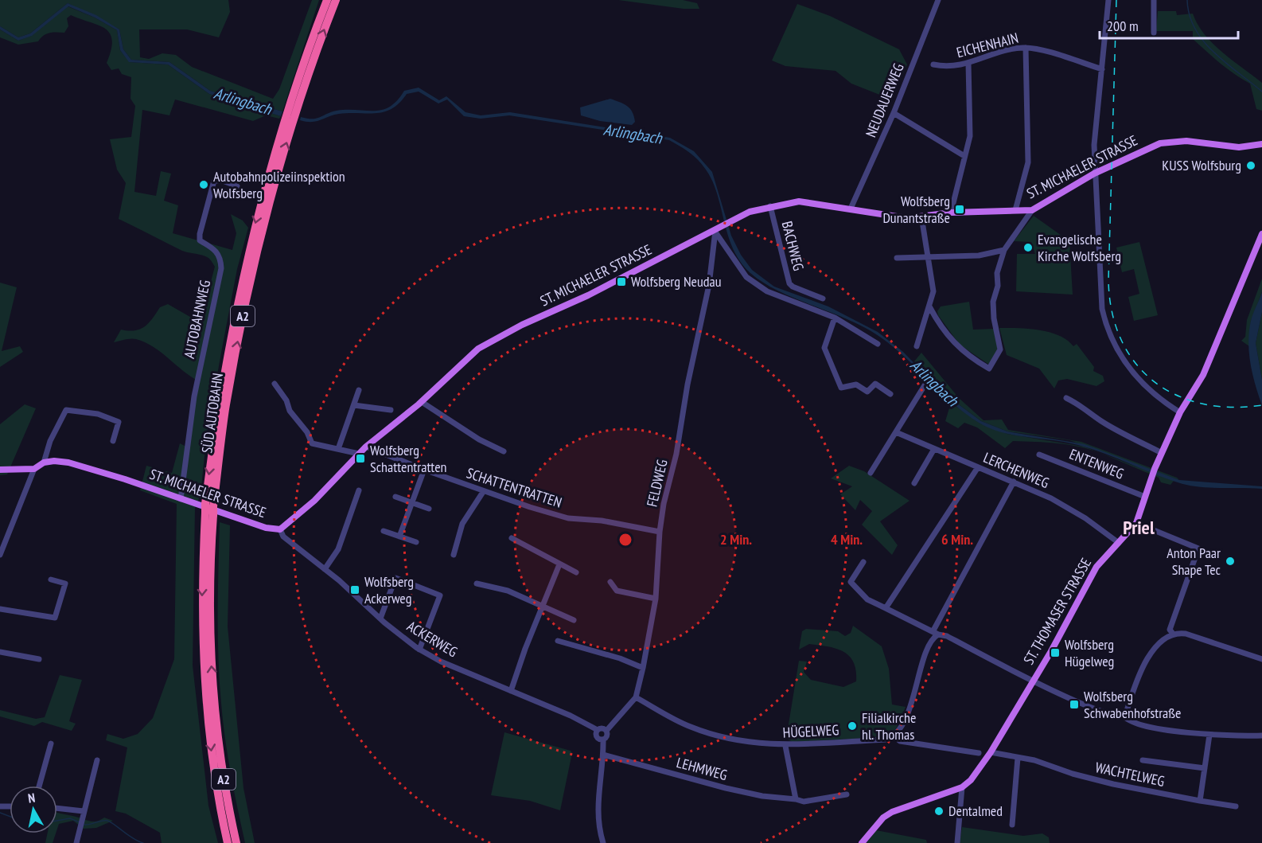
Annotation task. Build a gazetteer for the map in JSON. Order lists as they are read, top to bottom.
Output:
{
  "streets": {
    "highway": ["A2", "SÜD AUTOBAHN"],
    "main road": ["ST. MICHAELER STRASSE", "ST. THOMASER STRASSE"],
    "street": [
      "EICHENHAIN",
      "NEUDAUERWEG",
      "BACHWEG",
      "AUTOBAHNWEG",
      "ENTENWEG",
      "LERCHENWEG",
      "FELDWEG",
      "SCHATTENTRATTEN",
      "ACKERWEG",
      "HÜGELWEG",
      "LEHMWEG",
      "WACHTELWEG"
    ]
  },
  "crossings": [
    ["NEUDAUERWEG", "ST. MICHAELER STRASSE"],
    ["ST. MICHAELER STRASSE", "BACHWEG"],
    ["ST. MICHAELER STRASSE", "AUTOBAHNWEG"],
    ["ST. MICHAELER STRASSE", "FELDWEG"],
    ["ST. MICHAELER STRASSE", "SCHATTENTRATTEN"],
    ["ST. MICHAELER STRASSE", "ACKERWEG"],
    ["ENTENWEG", "ST. THOMASER STRASSE"],
    ["LERCHENWEG", "ST. THOMASER STRASSE"],
    ["FELDWEG", "SCHATTENTRATTEN"],
    ["FELDWEG", "ACKERWEG"],
    ["FELDWEG", "HÜGELWEG"],
    ["ST. THOMASER STRASSE", "WACHTELWEG"]
  ],
  "districts": ["Priel"],
  "water": ["Arlingbach"],
  "places": {
    "other": [
      "KUSS Wolfsburg",
      "Autobahnpolizeiinspektion Wolfsberg",
      "Evangelische Kirche Wolfsberg",
      "Anton Paar Shape Tec",
      "Filialkirche hl. Thomas",
      "Dentalmed"
    ],
    "transit": [
      "Wolfsberg Dunantstraße",
      "Wolfsberg Neudau",
      "Wolfsberg Schattentratten",
      "Wolfsberg Ackerweg",
      "Wolfsberg Hügelweg",
      "Wolfsberg Schwabenhofstraße"
    ]
  },
  "scale_bar": "200 m",
  "north": "top",
  "rings": ["2 Min.", "4 Min.", "6 Min."]
}
